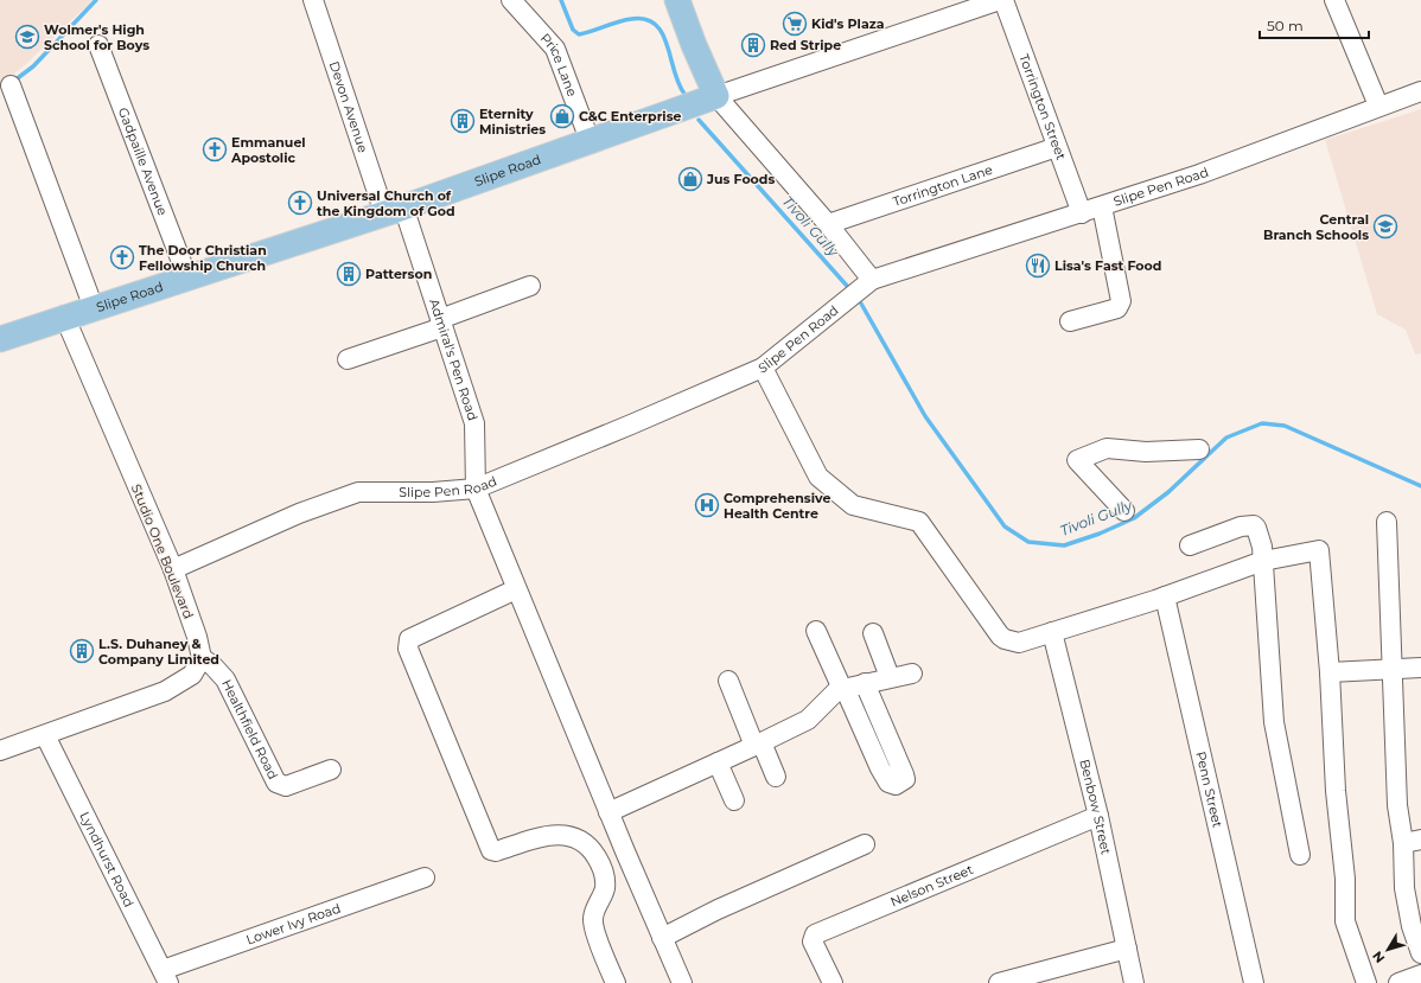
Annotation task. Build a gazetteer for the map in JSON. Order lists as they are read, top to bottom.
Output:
{
  "streets": {
    "main road": ["Slipe Road"],
    "street": [
      "Price Lane",
      "Devon Avenue",
      "Torrington Street",
      "Gadpaille Avenue",
      "Torrington Lane",
      "Slipe Pen Road",
      "Admiral's Pen Road",
      "Studio One Boulevard",
      "Healthfield Road",
      "Penn Street",
      "Benbow Street",
      "Lyndhurst Road",
      "Nelson Street",
      "Lower Ivy Road"
    ]
  },
  "crossings": [
    ["Price Lane", "Slipe Road"],
    ["Devon Avenue", "Slipe Road"],
    ["Devon Avenue", "Admiral's Pen Road"],
    ["Torrington Street", "Torrington Lane"],
    ["Torrington Street", "Slipe Pen Road"],
    ["Gadpaille Avenue", "Slipe Road"],
    ["Slipe Road", "Admiral's Pen Road"],
    ["Slipe Road", "Studio One Boulevard"],
    ["Slipe Pen Road", "Admiral's Pen Road"],
    ["Slipe Pen Road", "Studio One Boulevard"],
    ["Studio One Boulevard", "Healthfield Road"],
    ["Benbow Street", "Nelson Street"],
    ["Lyndhurst Road", "Lower Ivy Road"]
  ],
  "water": ["Tivoli Gully"],
  "places": {
    "supermarket": ["Kid's Plaza"],
    "school or university": ["Wolmer's High School for Boys", "Central Branch Schools"],
    "building": [
      "Red Stripe",
      "Eternity Ministries",
      "Patterson",
      "L.S. Duhaney & Company Limited"
    ],
    "shop": ["C&C Enterprise", "Jus Foods"],
    "church": ["Emmanuel Apostolic", "Universal Church of the Kingdom of God", "The Door Christian Fellowship Church"],
    "restaurant": ["Lisa's Fast Food"],
    "hospital": ["Comprehensive Health Centre"]
  },
  "scale_bar": "50 m",
  "north": "bottom left"
}
